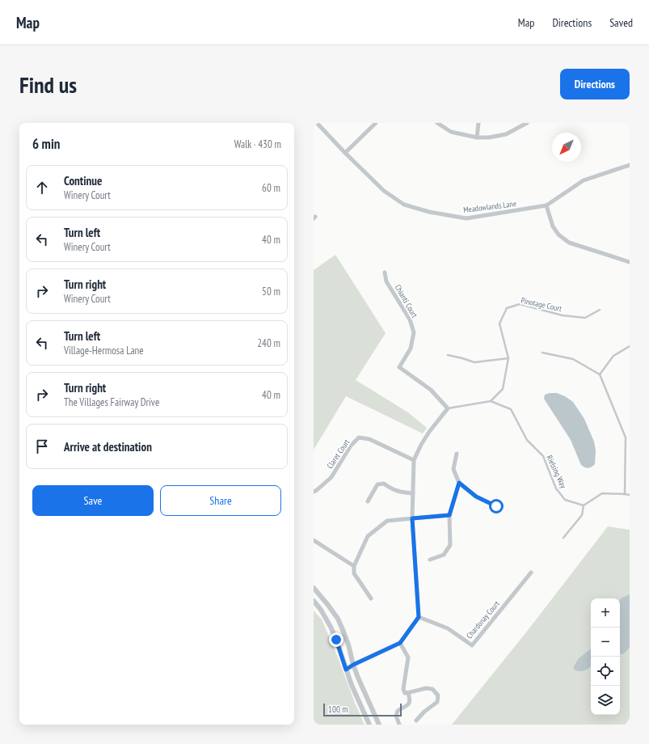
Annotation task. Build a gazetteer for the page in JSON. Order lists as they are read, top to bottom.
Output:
{
  "streets": {
    "street": [
      "Meadowlands Lane",
      "Chianti Court",
      "Claret Court",
      "Chardonay Court"
    ],
    "lane": ["Pinotage Court", "Rielsing Way"]
  },
  "crossings": [
    ["Pinotage Court", "Rielsing Way"]
  ],
  "scale_bar": "100 m",
  "north": "bottom left",
  "page": {
    "header": "Map",
    "nav": ["Map", "Directions", "Saved"],
    "buttons": [
      "Directions",
      ["Save", "Share"]
    ],
    "title": "Find us",
    "heading": ["6 min", "Walk · 430 m"],
    "list": [
      ["Continue", "Winery Court", "60 m"],
      ["Turn left", "Winery Court", "40 m"],
      ["Turn right", "Winery Court", "50 m"],
      ["Turn left", "Village-Hermosa Lane", "240 m"],
      ["Turn right", "The Villages Fairway Drive", "40 m"],
      "Arrive at destination"
    ],
    "map_buttons": ["+", "−"],
    "scale": "100 m"
  }
}
